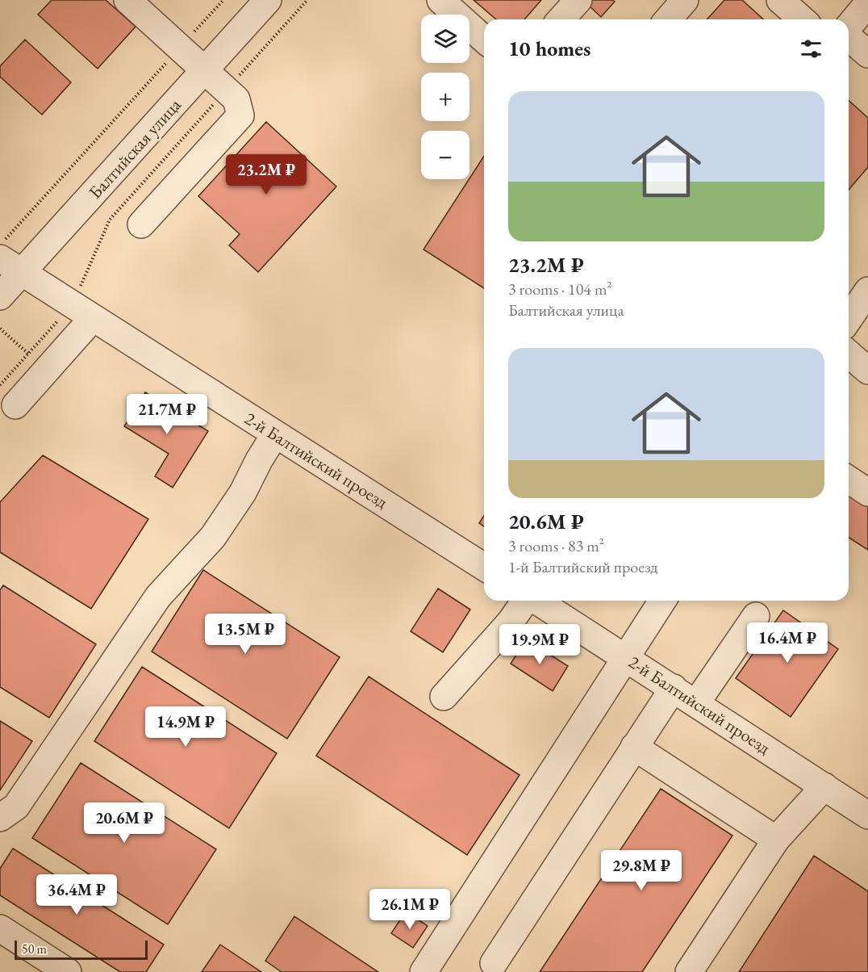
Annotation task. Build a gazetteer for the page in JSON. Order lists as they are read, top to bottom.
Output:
{
  "streets": {
    "street": ["Балтийская улица", "2-й Балтийский проезд"]
  },
  "crossings": [
    ["Балтийская улица", "2-й Балтийский проезд"]
  ],
  "scale_bar": "50 m",
  "page": {
    "map_buttons": ["+", "−"],
    "heading": "10 homes",
    "list": [
      {
        "name": "23.2M ₽",
        "note": "3 rooms · 104 m² · Балтийская улица"
      },
      {
        "name": "20.6M ₽",
        "note": "3 rooms · 83 m² · 1-й Балтийский проезд"
      }
    ],
    "price": [
      "23.2M ₽",
      "21.7M ₽",
      "13.5M ₽",
      "16.4M ₽",
      "19.9M ₽",
      "14.9M ₽",
      "20.6M ₽",
      "29.8M ₽",
      "36.4M ₽",
      "26.1M ₽"
    ],
    "scale": "50 m"
  }
}
